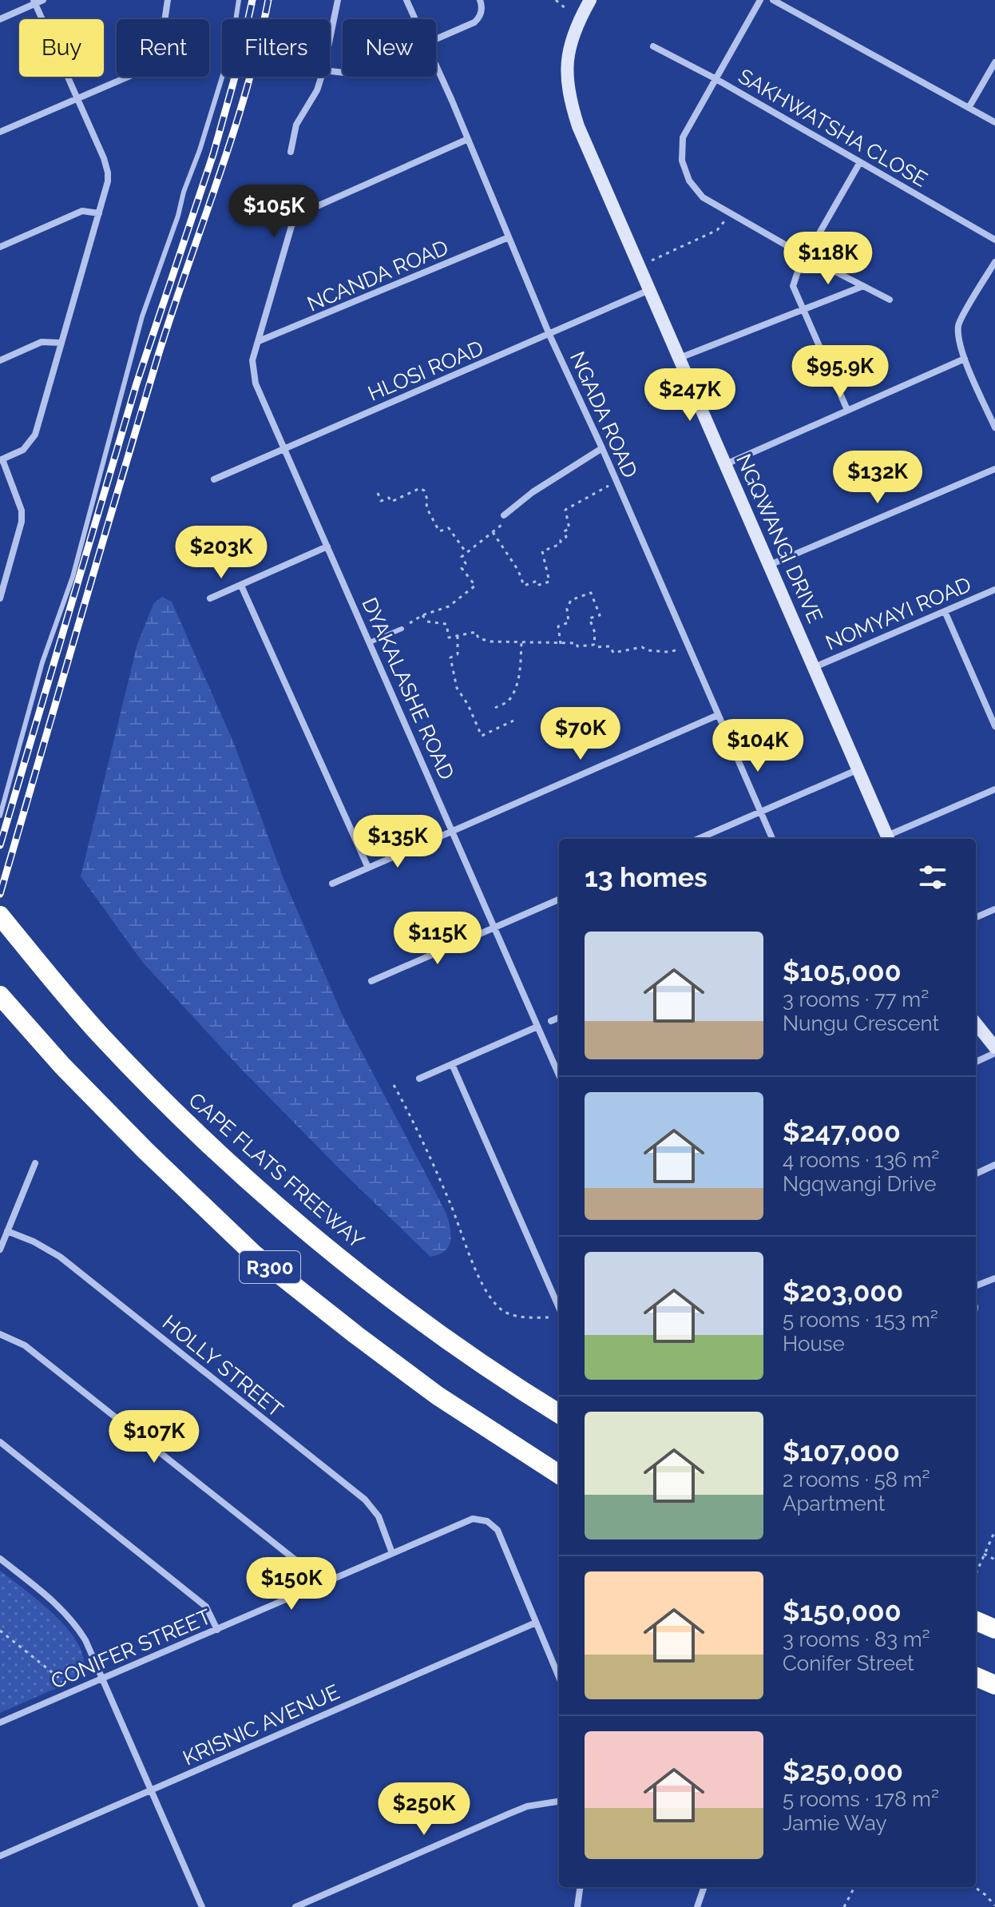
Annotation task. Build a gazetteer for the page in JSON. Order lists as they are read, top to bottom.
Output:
{
  "streets": {
    "highway": ["CAPE FLATS FREEWAY", "R300"],
    "street": [
      "SAKHWATSHA CLOSE",
      "NCANDA ROAD",
      "HLOSI ROAD",
      "NGADA ROAD",
      "NGQWANGI DRIVE",
      "NOMYAYI ROAD",
      "DYAKALASHE ROAD",
      "HOLLY STREET",
      "CONIFER STREET",
      "KRISNIC AVENUE"
    ]
  },
  "crossings": [
    ["NCANDA ROAD", "NGADA ROAD"],
    ["NCANDA ROAD", "DYAKALASHE ROAD"],
    ["HLOSI ROAD", "NGADA ROAD"],
    ["HLOSI ROAD", "NGQWANGI DRIVE"],
    ["HLOSI ROAD", "DYAKALASHE ROAD"],
    ["NGADA ROAD", "DYAKALASHE ROAD"],
    ["NGQWANGI DRIVE", "NOMYAYI ROAD"],
    ["HOLLY STREET", "CONIFER STREET"],
    ["CONIFER STREET", "KRISNIC AVENUE"]
  ],
  "page": {
    "chip": [
      "Buy",
      "Rent",
      "Filters",
      "New"
    ],
    "price": [
      "$105K",
      "$118K",
      "$95.9K",
      "$247K",
      "$132K",
      "$203K",
      "$70K",
      "$104K",
      "$135K",
      "$115K",
      "$107K",
      "$150K",
      "$250K"
    ],
    "heading": "13 homes",
    "list": [
      {
        "name": "$105,000",
        "note": "3 rooms · 77 m² · Nungu Crescent"
      },
      {
        "name": "$247,000",
        "note": "4 rooms · 136 m² · Ngqwangi Drive"
      },
      {
        "name": "$203,000",
        "note": "5 rooms · 153 m² · House"
      },
      {
        "name": "$107,000",
        "note": "2 rooms · 58 m² · Apartment"
      },
      {
        "name": "$150,000",
        "note": "3 rooms · 83 m² · Conifer Street"
      },
      {
        "name": "$250,000",
        "note": "5 rooms · 178 m² · Jamie Way"
      }
    ]
  }
}
